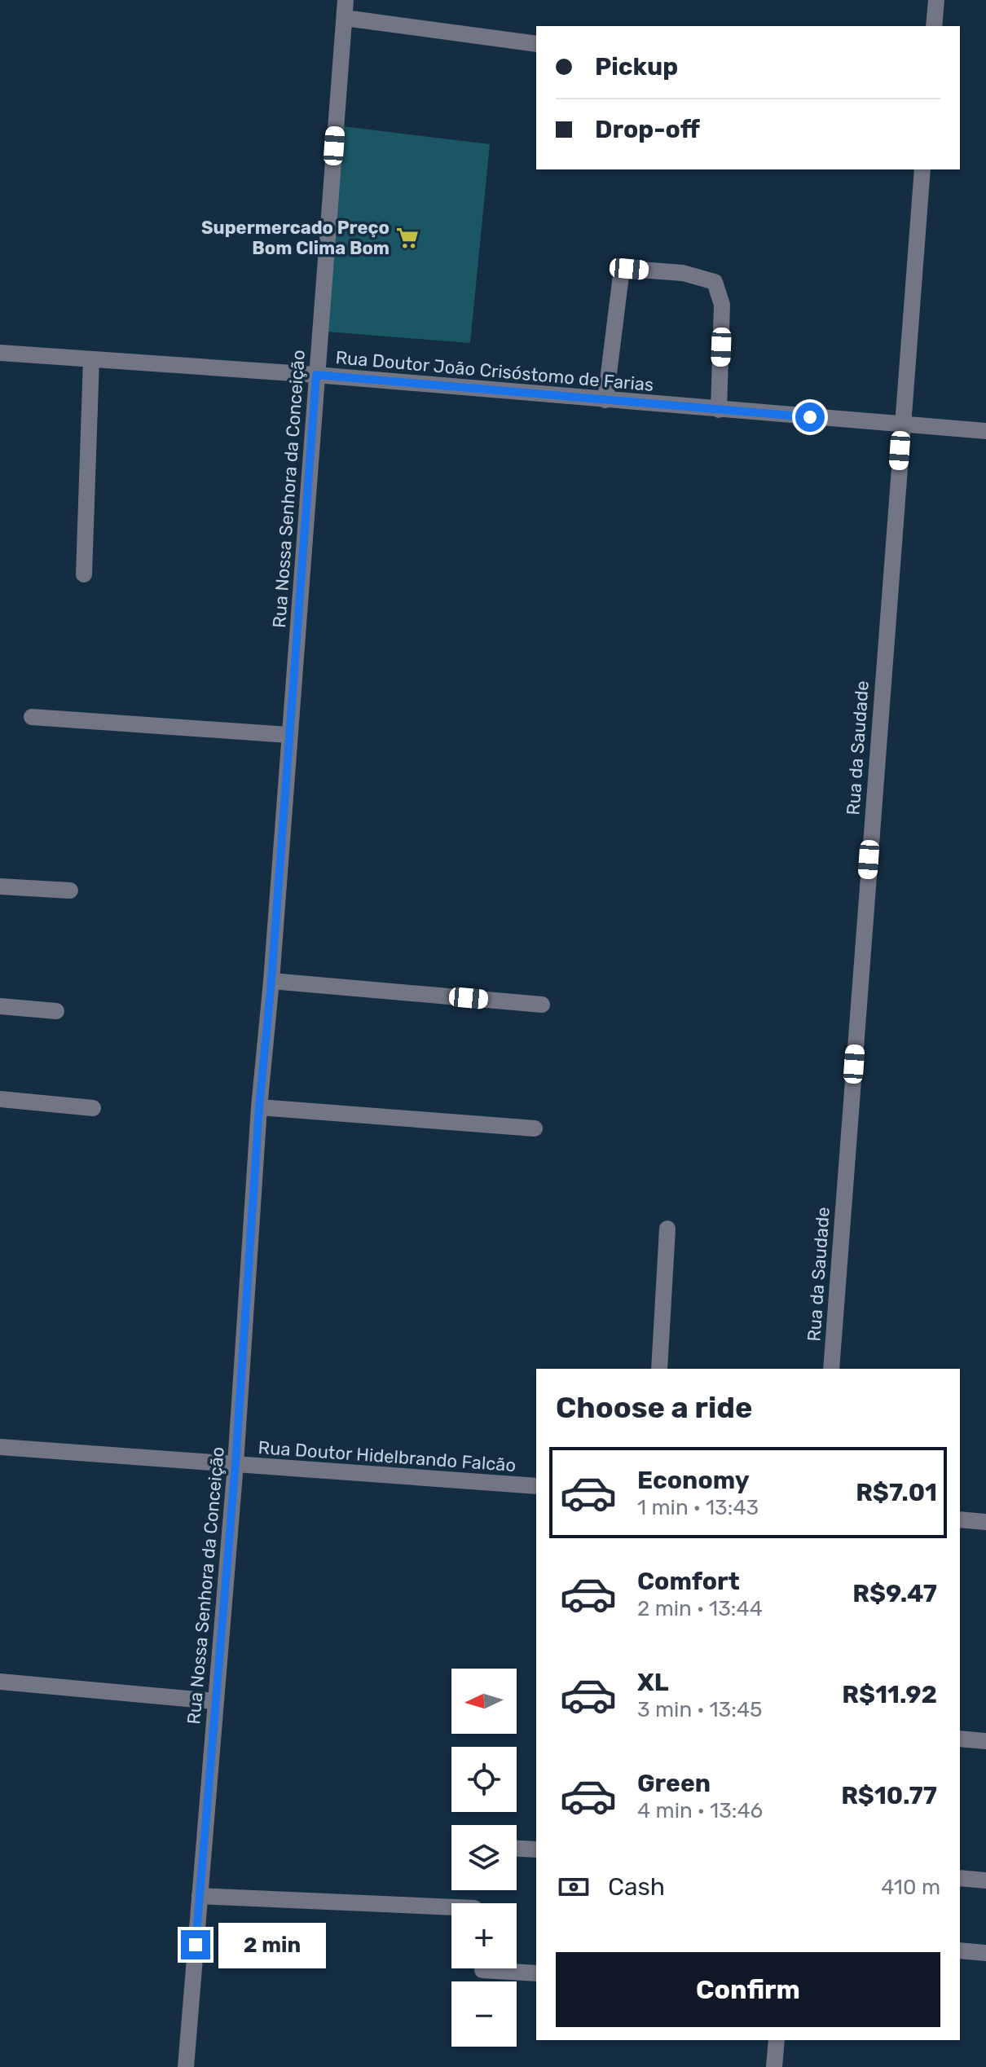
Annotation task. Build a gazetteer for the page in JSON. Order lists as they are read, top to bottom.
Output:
{
  "streets": {
    "street": [
      "Rua Doutor João Crisóstomo de Farias",
      "Rua Nossa Senhora da Conceição",
      "Rua da Saudade",
      "Rua Doutor Hidelbrando Falcão"
    ]
  },
  "crossings": [
    ["Rua Doutor João Crisóstomo de Farias", "Rua Nossa Senhora da Conceição"],
    ["Rua Doutor João Crisóstomo de Farias", "Rua da Saudade"],
    ["Rua Nossa Senhora da Conceição", "Rua Doutor Hidelbrando Falcão"]
  ],
  "places": {
    "supermarket": ["Supermercado Preço Bom Clima Bom"]
  },
  "north": "left",
  "page": {
    "banner": ["Pickup", "Drop-off"],
    "heading": "Choose a ride",
    "list": [
      {
        "name": "Economy",
        "note": "1 min · 13:43",
        "value": "R$7.01"
      },
      {
        "name": "Comfort",
        "note": "2 min · 13:44",
        "value": "R$9.47"
      },
      {
        "name": "XL",
        "note": "3 min · 13:45",
        "value": "R$11.92"
      },
      {
        "name": "Green",
        "note": "4 min · 13:46",
        "value": "R$10.77"
      }
    ],
    "map_buttons": ["+", "−"],
    "pay": ["Cash", "410 m"],
    "bubble": "2 min",
    "buttons": "Confirm"
  }
}
